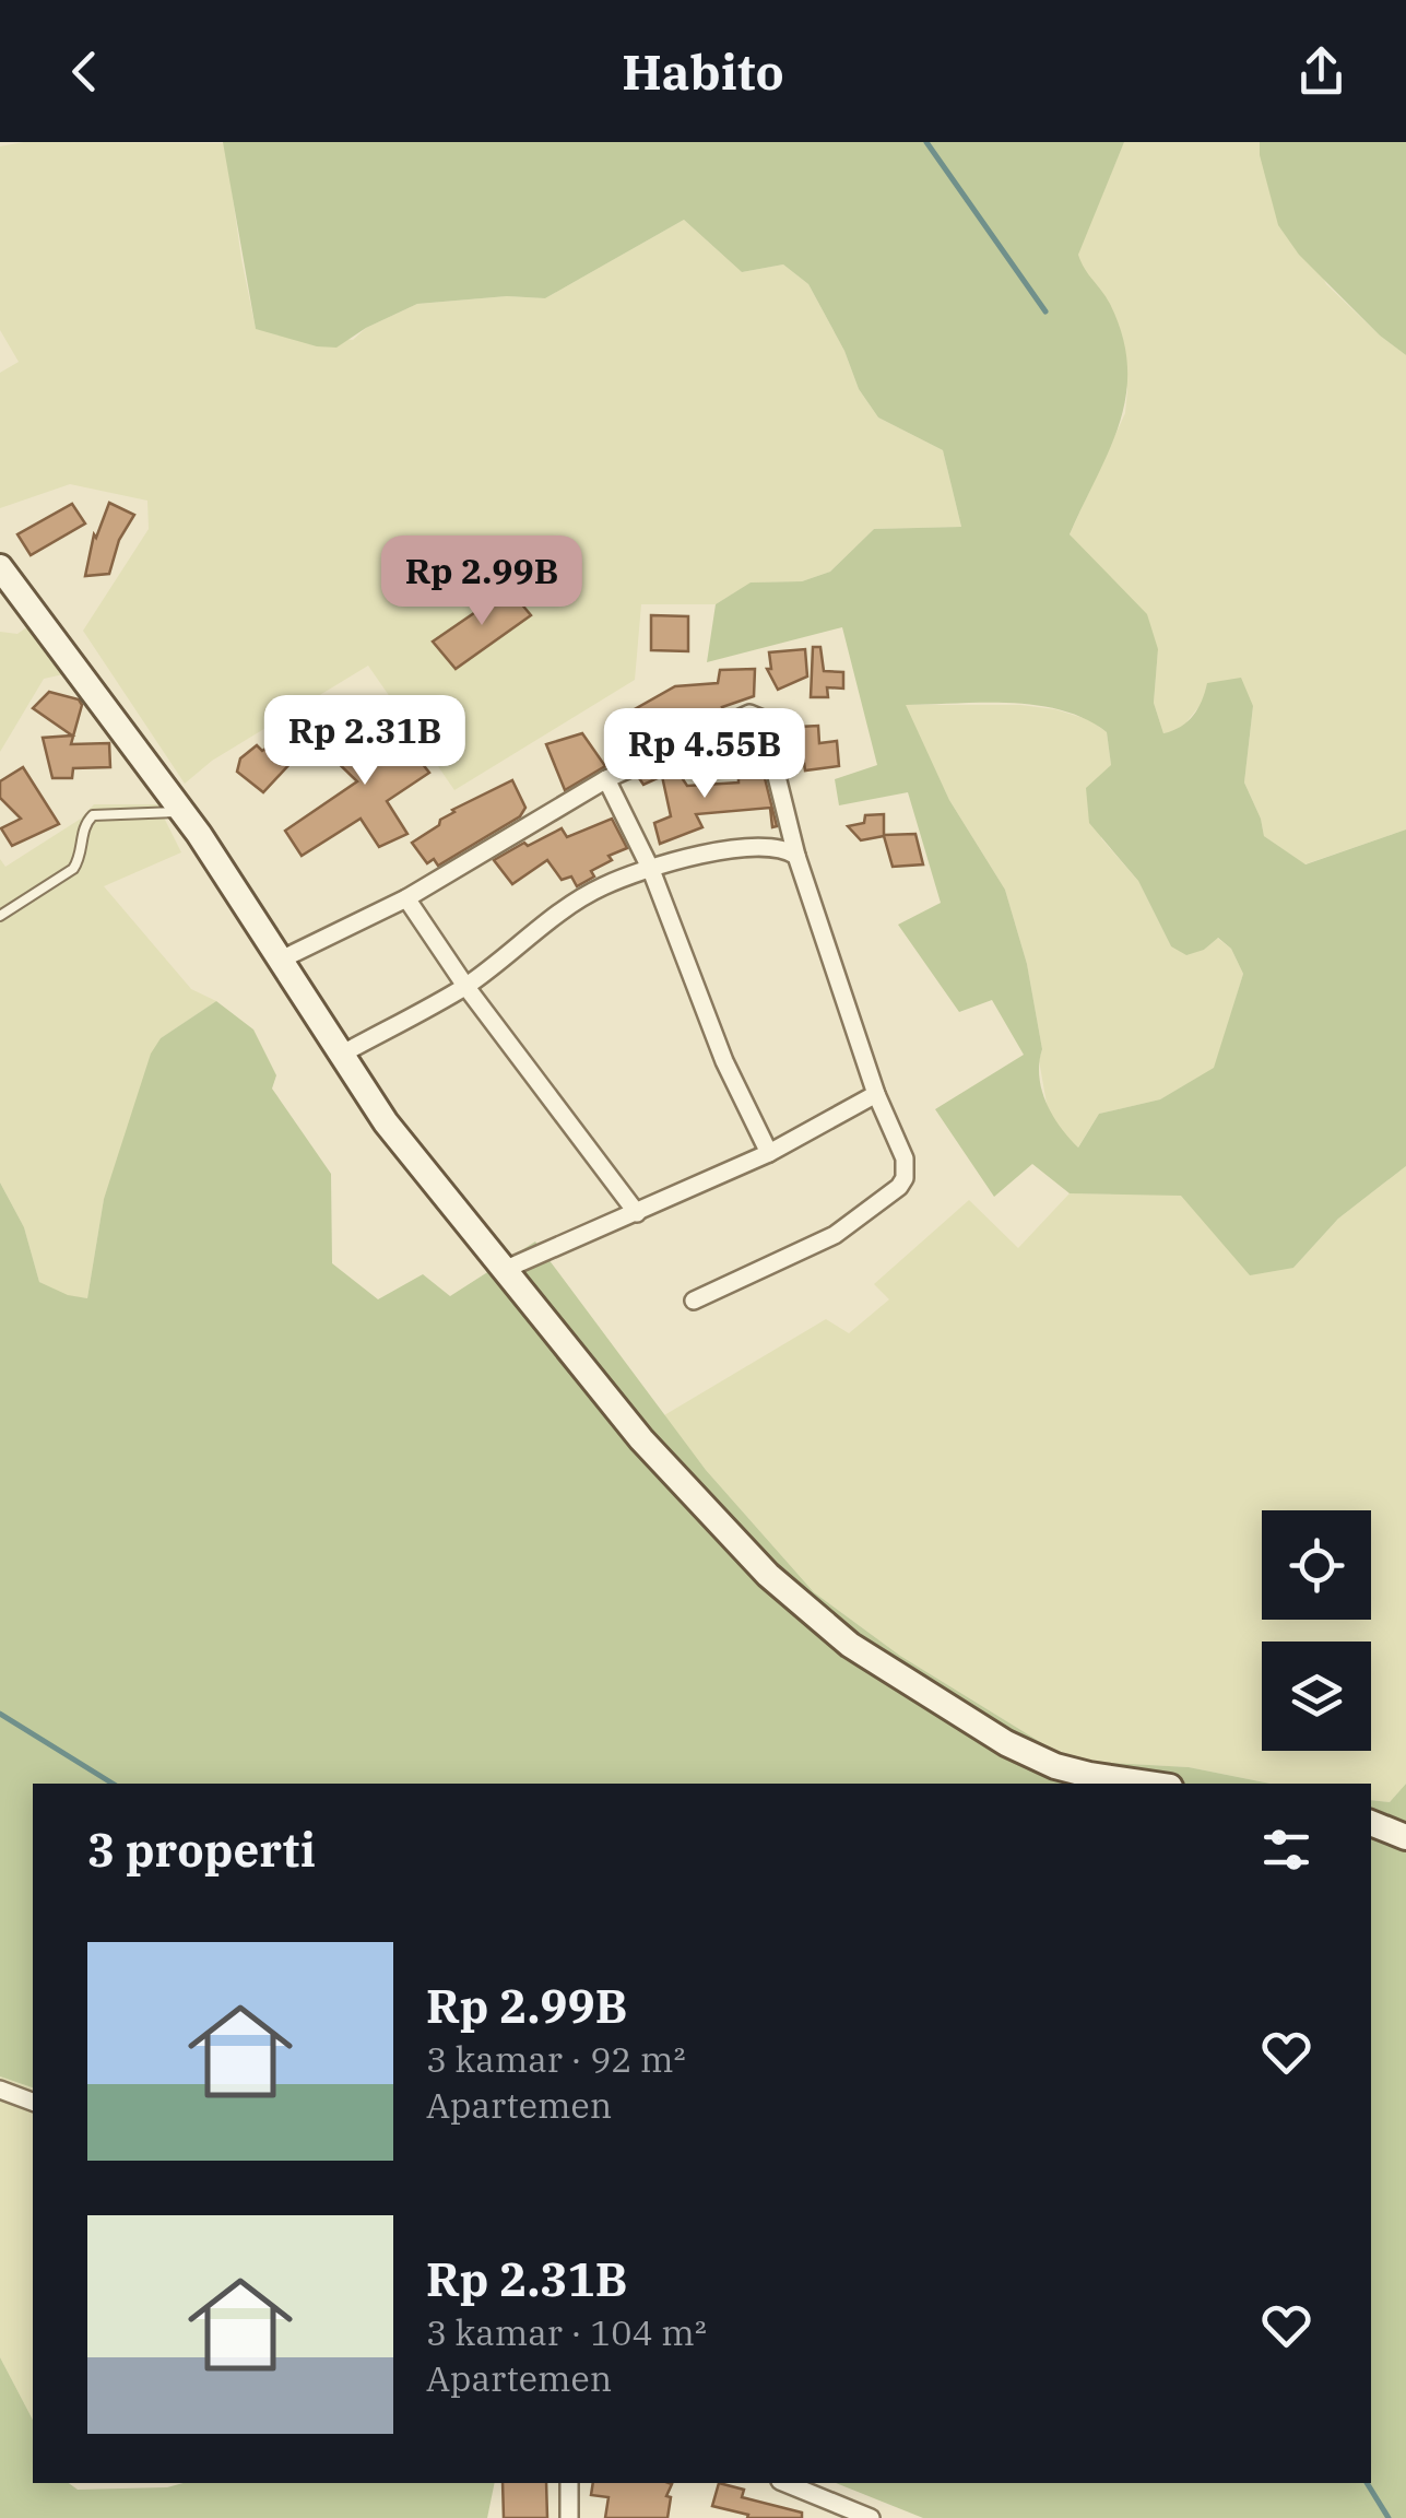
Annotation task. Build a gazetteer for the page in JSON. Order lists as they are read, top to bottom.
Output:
{
  "page": {
    "header": "Habito",
    "price": ["Rp 2.99B", "Rp 2.31B", "Rp 4.55B"],
    "heading": "3 properti",
    "list": [
      {
        "name": "Rp 2.99B",
        "note": "3 kamar · 92 m² · Apartemen"
      },
      {
        "name": "Rp 2.31B",
        "note": "3 kamar · 104 m² · Apartemen"
      }
    ]
  }
}
